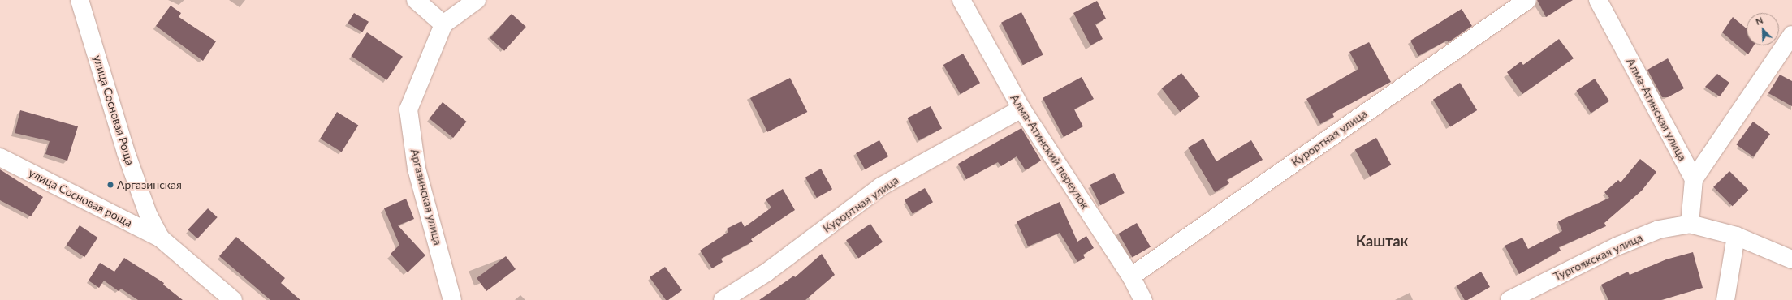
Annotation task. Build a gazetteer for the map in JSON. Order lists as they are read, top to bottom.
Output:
{
  "streets": {
    "street": [
      "Алма-Атинская улица",
      "улица Сосновая Роща",
      "Курортная улица",
      "Алма-Атинский переулок",
      "Аргазинская улица",
      "улица Сосновая роща",
      "Тургоякская улица"
    ]
  },
  "crossings": [
    ["улица Сосновая Роща", "улица Сосновая роща"],
    ["Курортная улица", "Алма-Атинский переулок"]
  ],
  "districts": ["Каштак"],
  "places": ["Аргазинская"],
  "north": "top left"
}
